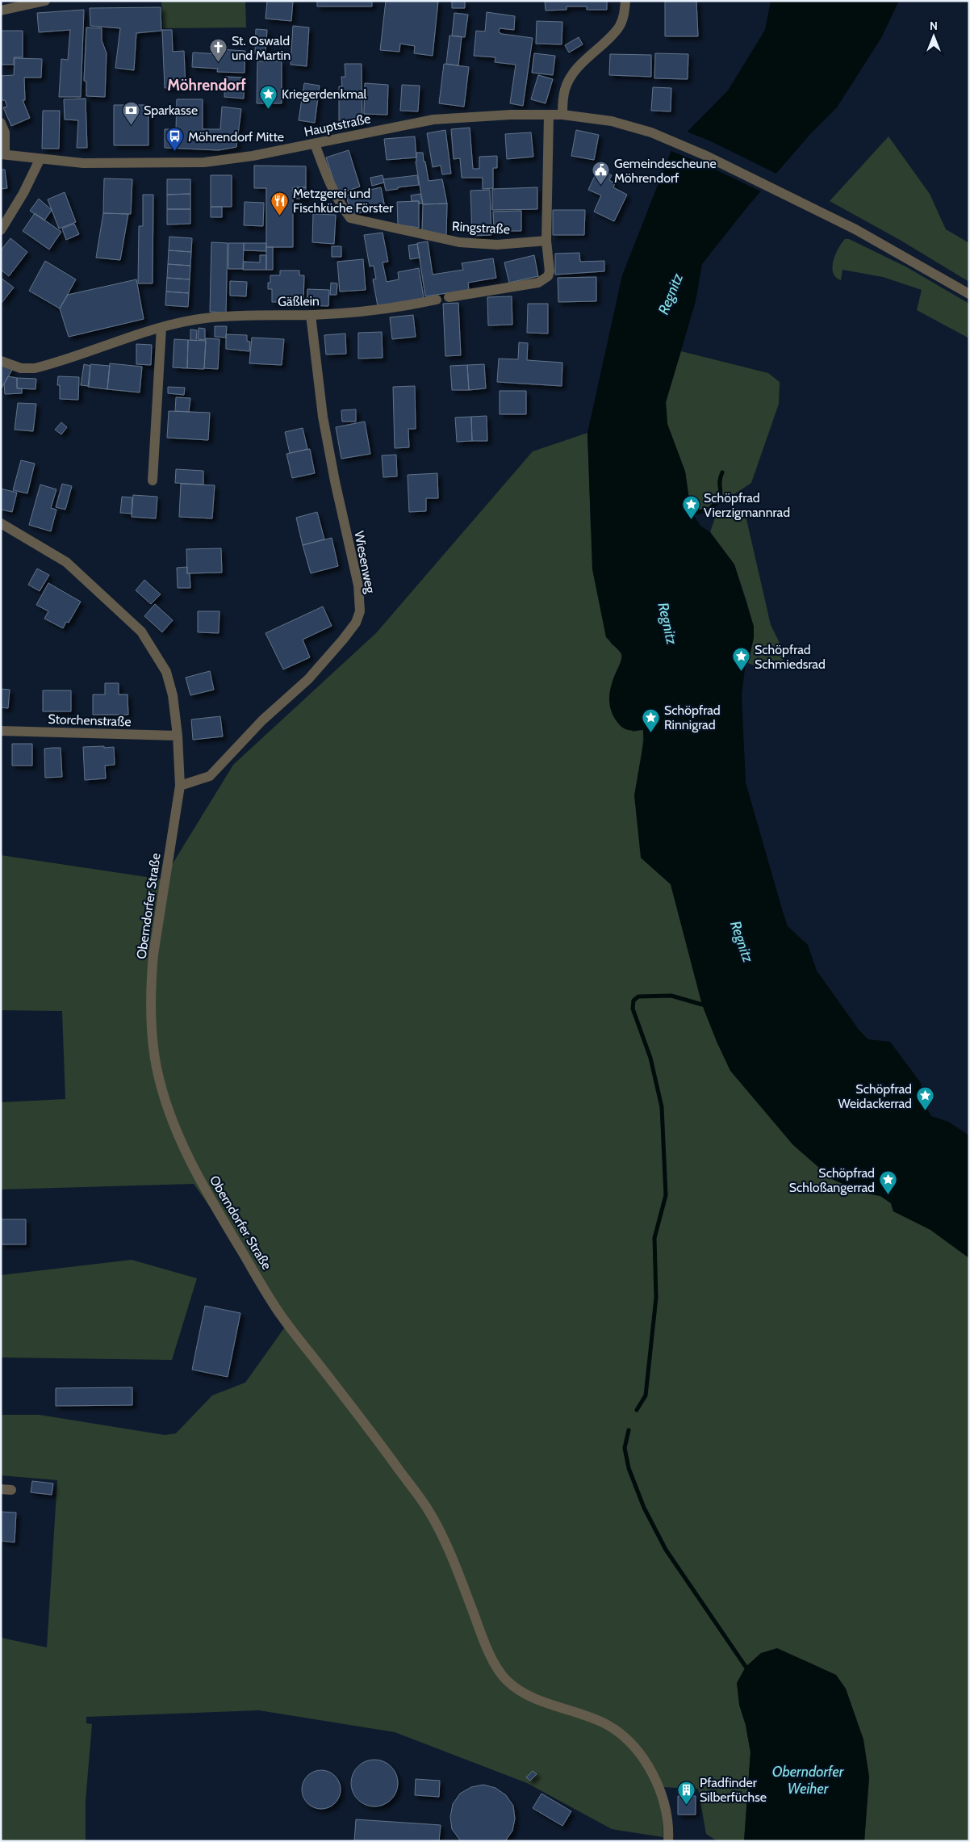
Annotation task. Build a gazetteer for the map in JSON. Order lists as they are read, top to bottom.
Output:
{
  "streets": {
    "street": [
      "Hauptstraße",
      "Ringstraße",
      "Gäßlein",
      "Wiesenweg",
      "Storchenstraße",
      "Oberndorfer Straße"
    ]
  },
  "crossings": [
    ["Hauptstraße", "Ringstraße"],
    ["Gäßlein", "Wiesenweg"],
    ["Wiesenweg", "Oberndorfer Straße"],
    ["Storchenstraße", "Oberndorfer Straße"]
  ],
  "districts": ["Möhrendorf"],
  "water": ["Regnitz", "Oberndorfer Weiher"],
  "places": {
    "church": ["St. Oswald und Martin"],
    "place": [
      "Kriegerdenkmal",
      "Schöpfrad Vierzigmannrad",
      "Schöpfrad Schmiedsrad",
      "Schöpfrad Rinnigrad",
      "Schöpfrad Weidackerrad",
      "Schöpfrad Schloßangerrad"
    ],
    "bank": ["Sparkasse"],
    "bus stop": ["Möhrendorf Mitte"],
    "public building": ["Gemeindescheune Möhrendorf"],
    "restaurant": ["Metzgerei und Fischküche Förster"],
    "building": ["Pfadfinder Silberfüchse"]
  },
  "north": "top"
}
